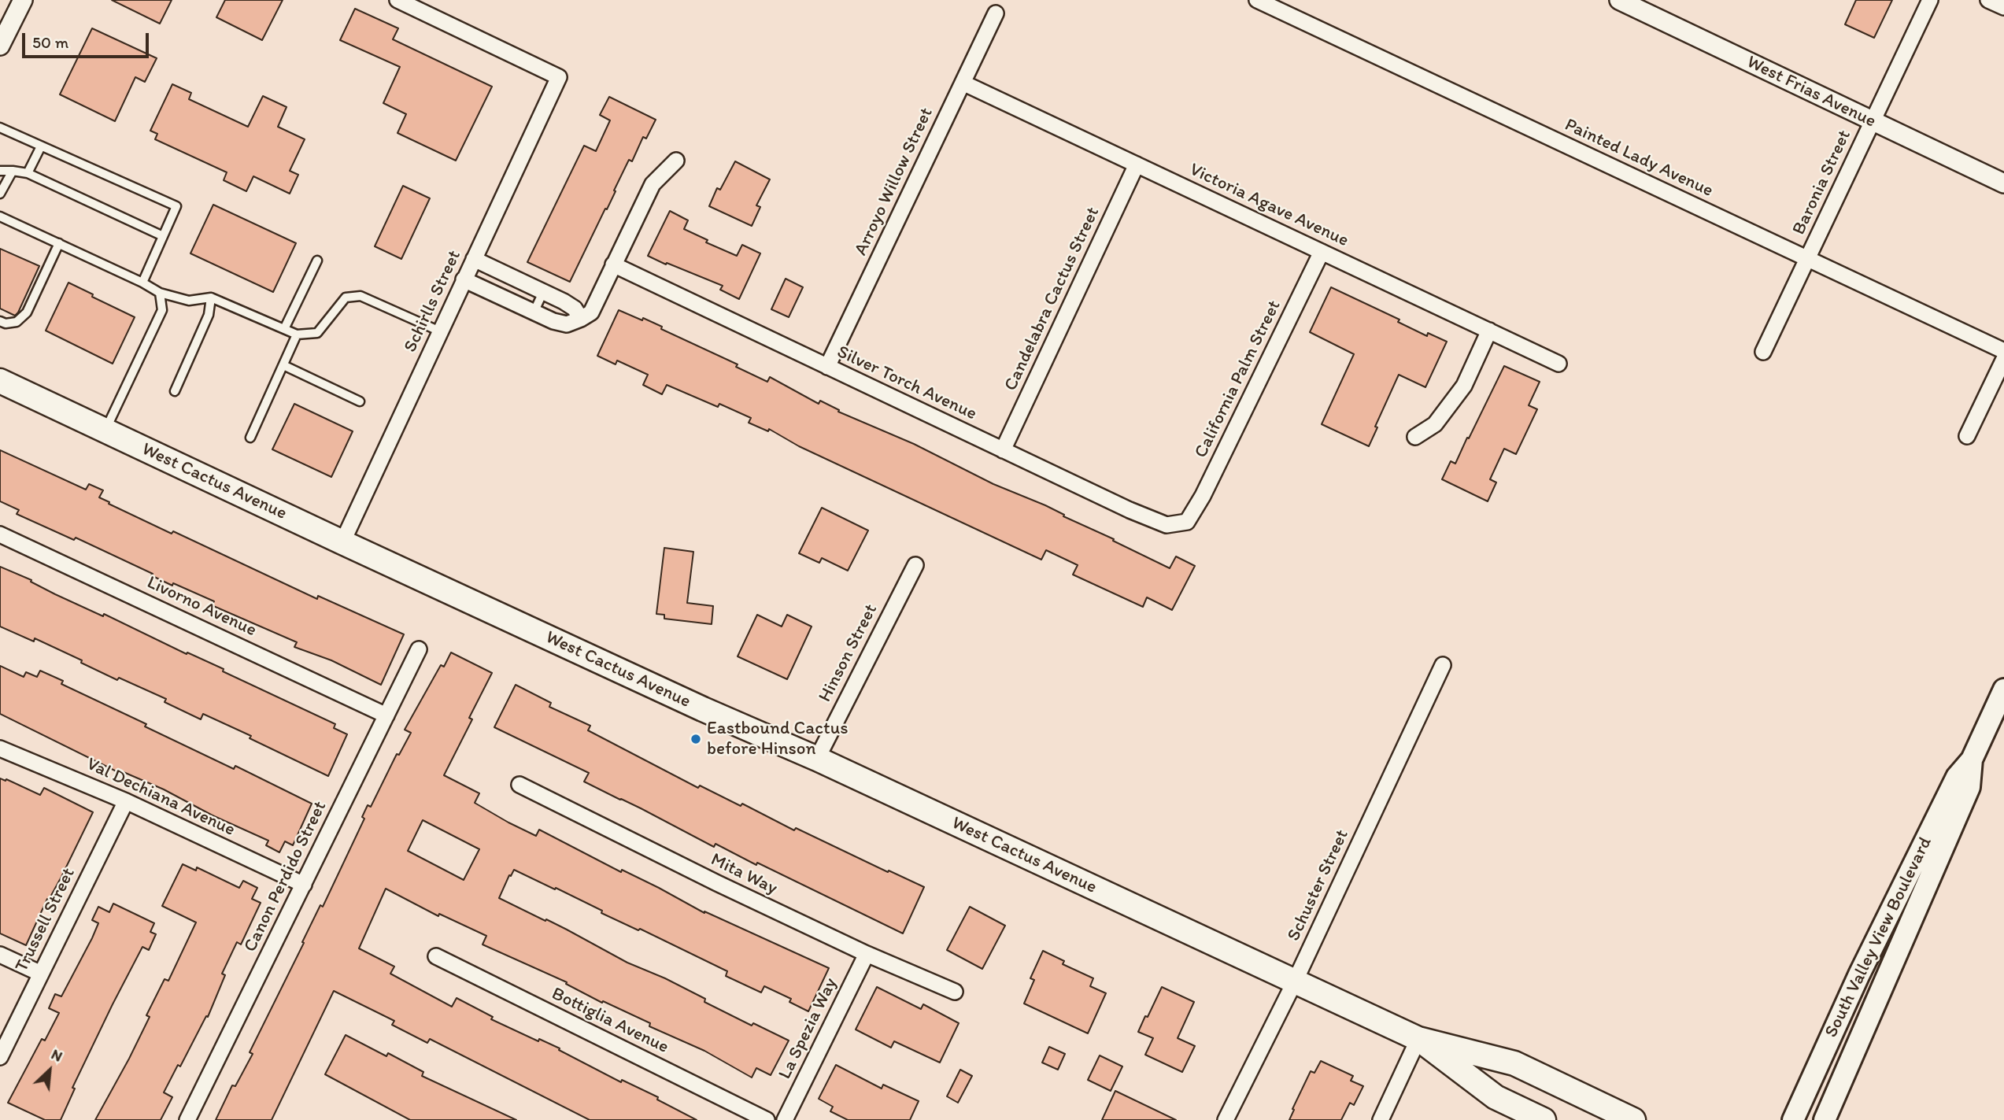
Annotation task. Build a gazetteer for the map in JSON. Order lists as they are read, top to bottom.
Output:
{
  "streets": {
    "main road": ["West Cactus Avenue", "South Valley View Boulevard"],
    "street": [
      "West Frias Avenue",
      "Painted Lady Avenue",
      "Arroyo Willow Street",
      "Baronia Street",
      "Victoria Agave Avenue",
      "Candelabra Cactus Street",
      "Schirlls Street",
      "California Palm Street",
      "Silver Torch Avenue",
      "Livorno Avenue",
      "Hinson Street",
      "Val Dechiana Avenue",
      "Mita Way",
      "Canon Perdido Street",
      "Schuster Street",
      "Trussell Street",
      "Bottiglia Avenue",
      "La Spezia Way"
    ]
  },
  "crossings": [
    ["West Frias Avenue", "Baronia Street"],
    ["Painted Lady Avenue", "Baronia Street"],
    ["Arroyo Willow Street", "Victoria Agave Avenue"],
    ["Arroyo Willow Street", "Silver Torch Avenue"],
    ["Victoria Agave Avenue", "Candelabra Cactus Street"],
    ["Victoria Agave Avenue", "California Palm Street"],
    ["Candelabra Cactus Street", "Silver Torch Avenue"],
    ["Schirlls Street", "West Cactus Avenue"],
    ["California Palm Street", "Silver Torch Avenue"],
    ["West Cactus Avenue", "Hinson Street"],
    ["West Cactus Avenue", "Schuster Street"],
    ["Livorno Avenue", "Canon Perdido Street"],
    ["Val Dechiana Avenue", "Canon Perdido Street"],
    ["Val Dechiana Avenue", "Trussell Street"],
    ["Mita Way", "La Spezia Way"]
  ],
  "places": ["Eastbound Cactus before Hinson"],
  "scale_bar": "50 m",
  "north": "top right"
}
